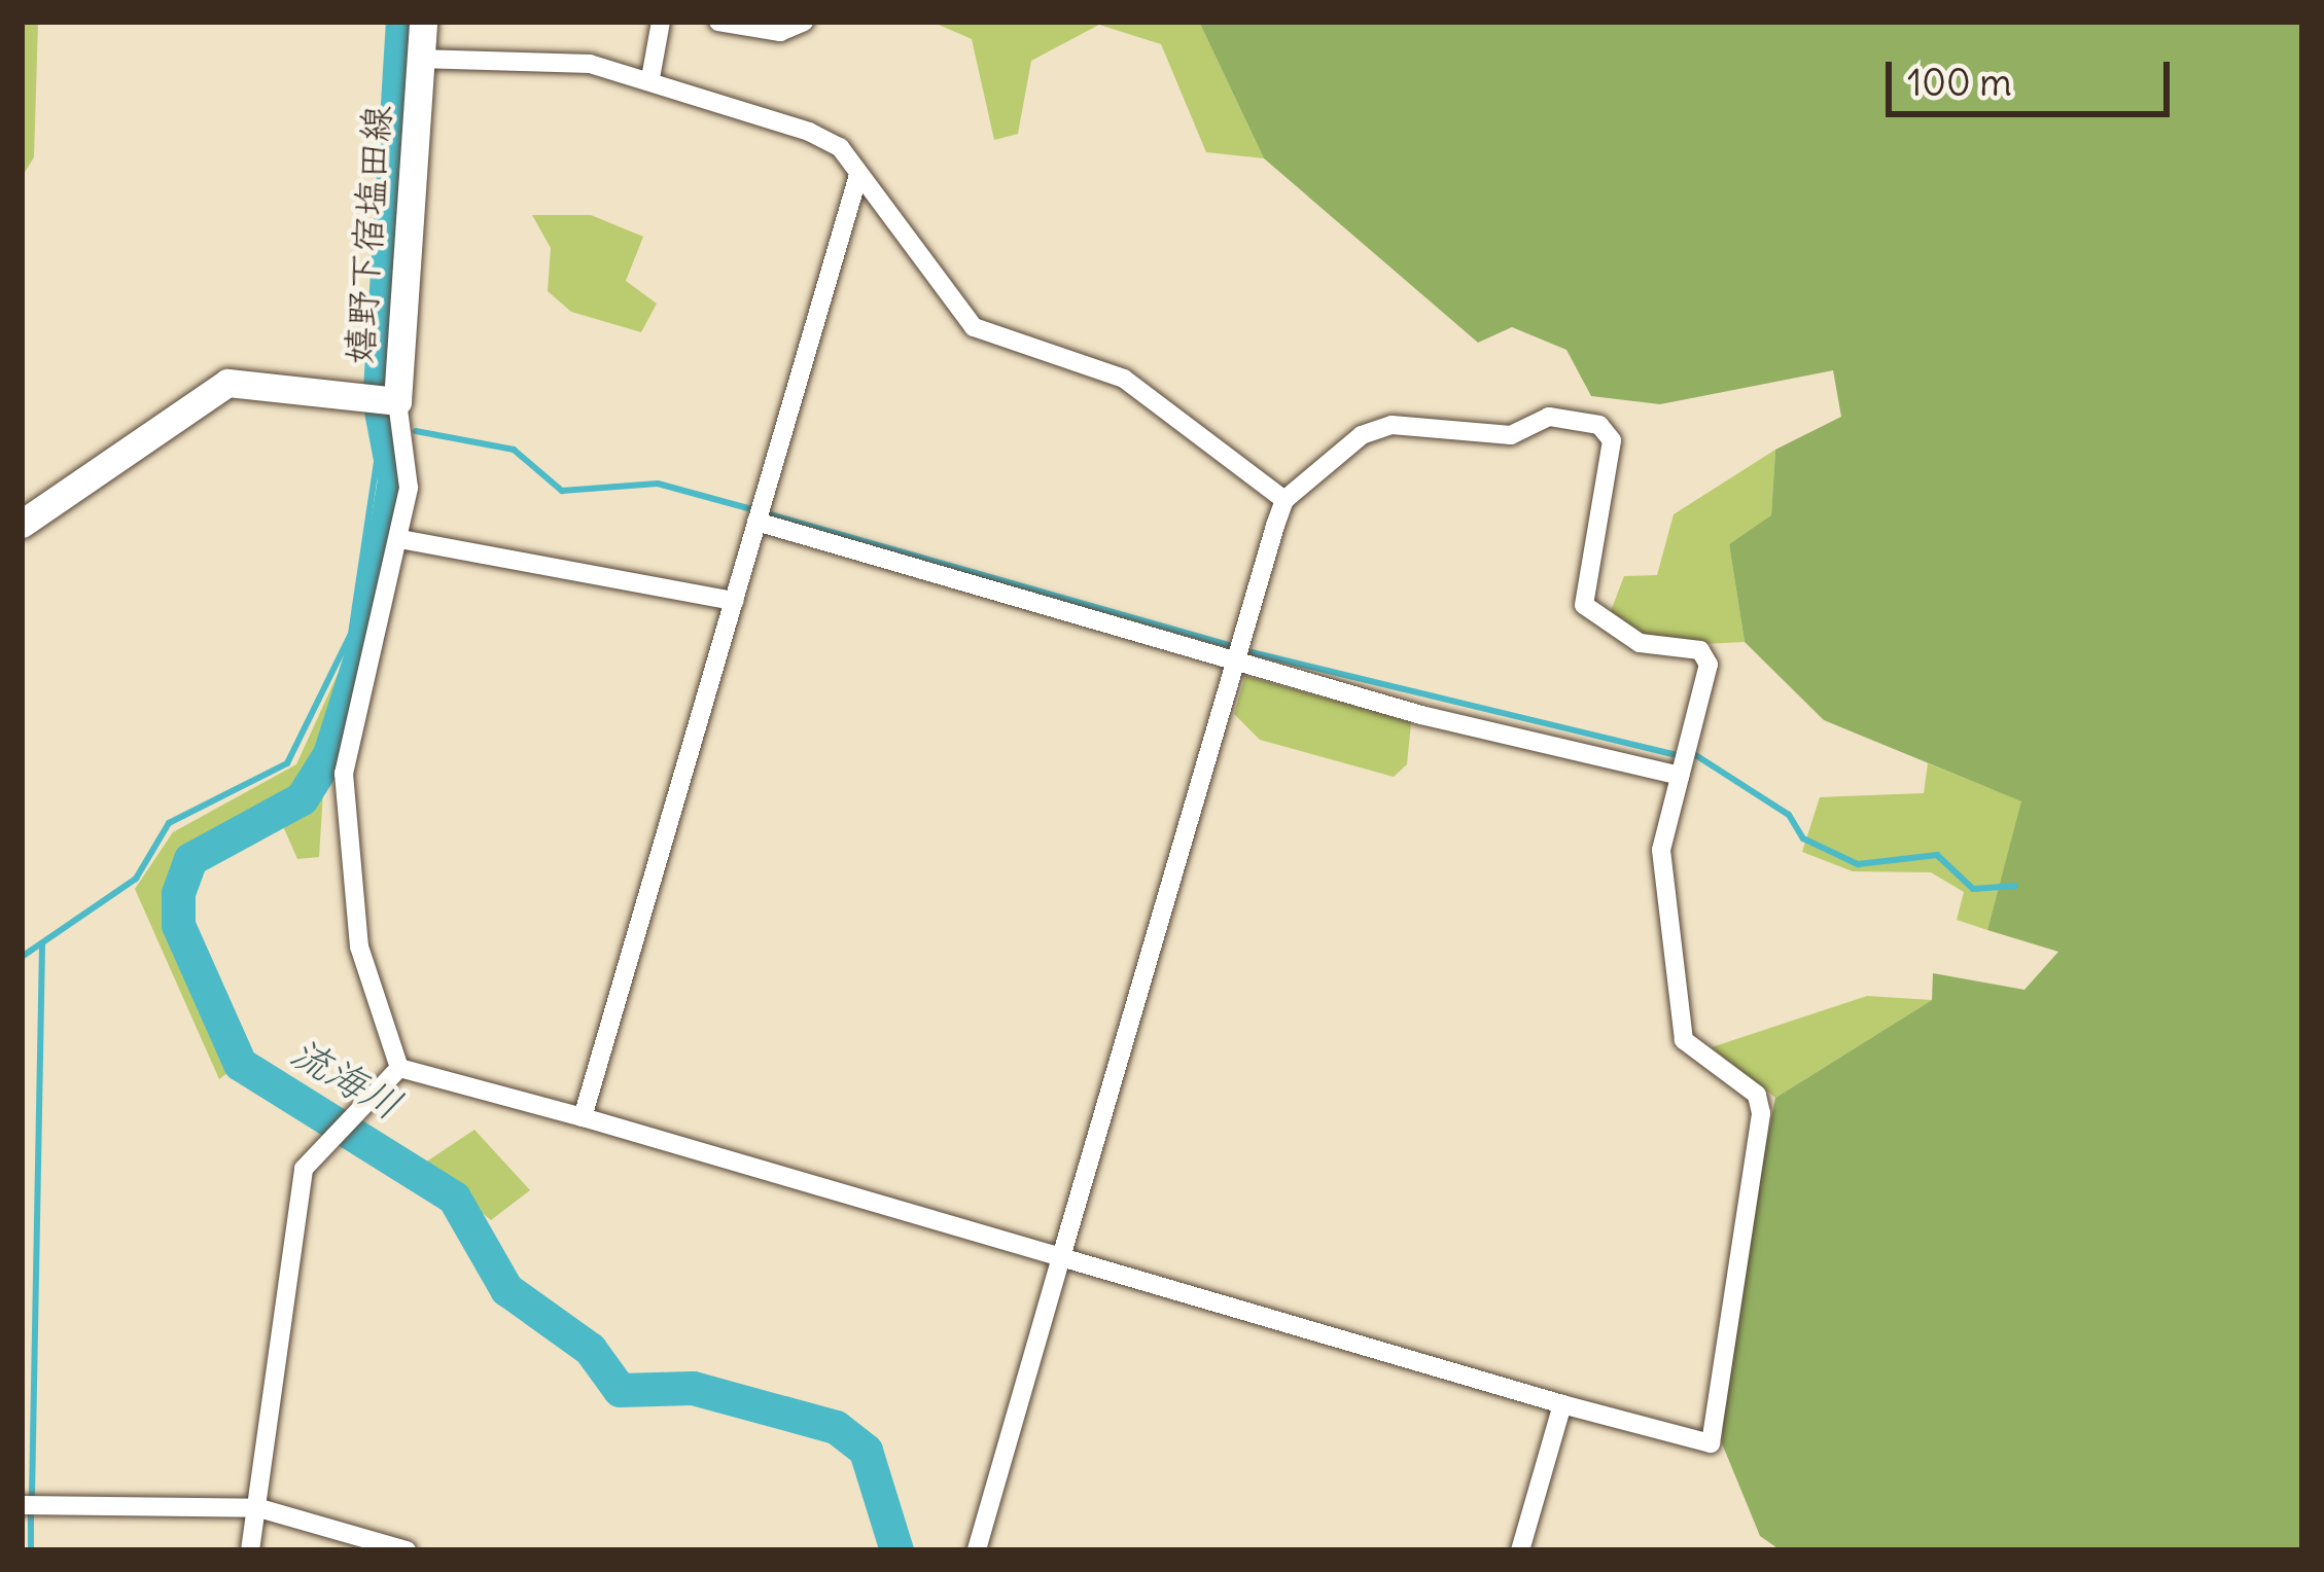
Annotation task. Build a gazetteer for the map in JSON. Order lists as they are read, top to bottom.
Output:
{
  "streets": {
    "main road": ["嬉野下宿塩田線"]
  },
  "water": ["流海川"],
  "scale_bar": "100 m"
}
